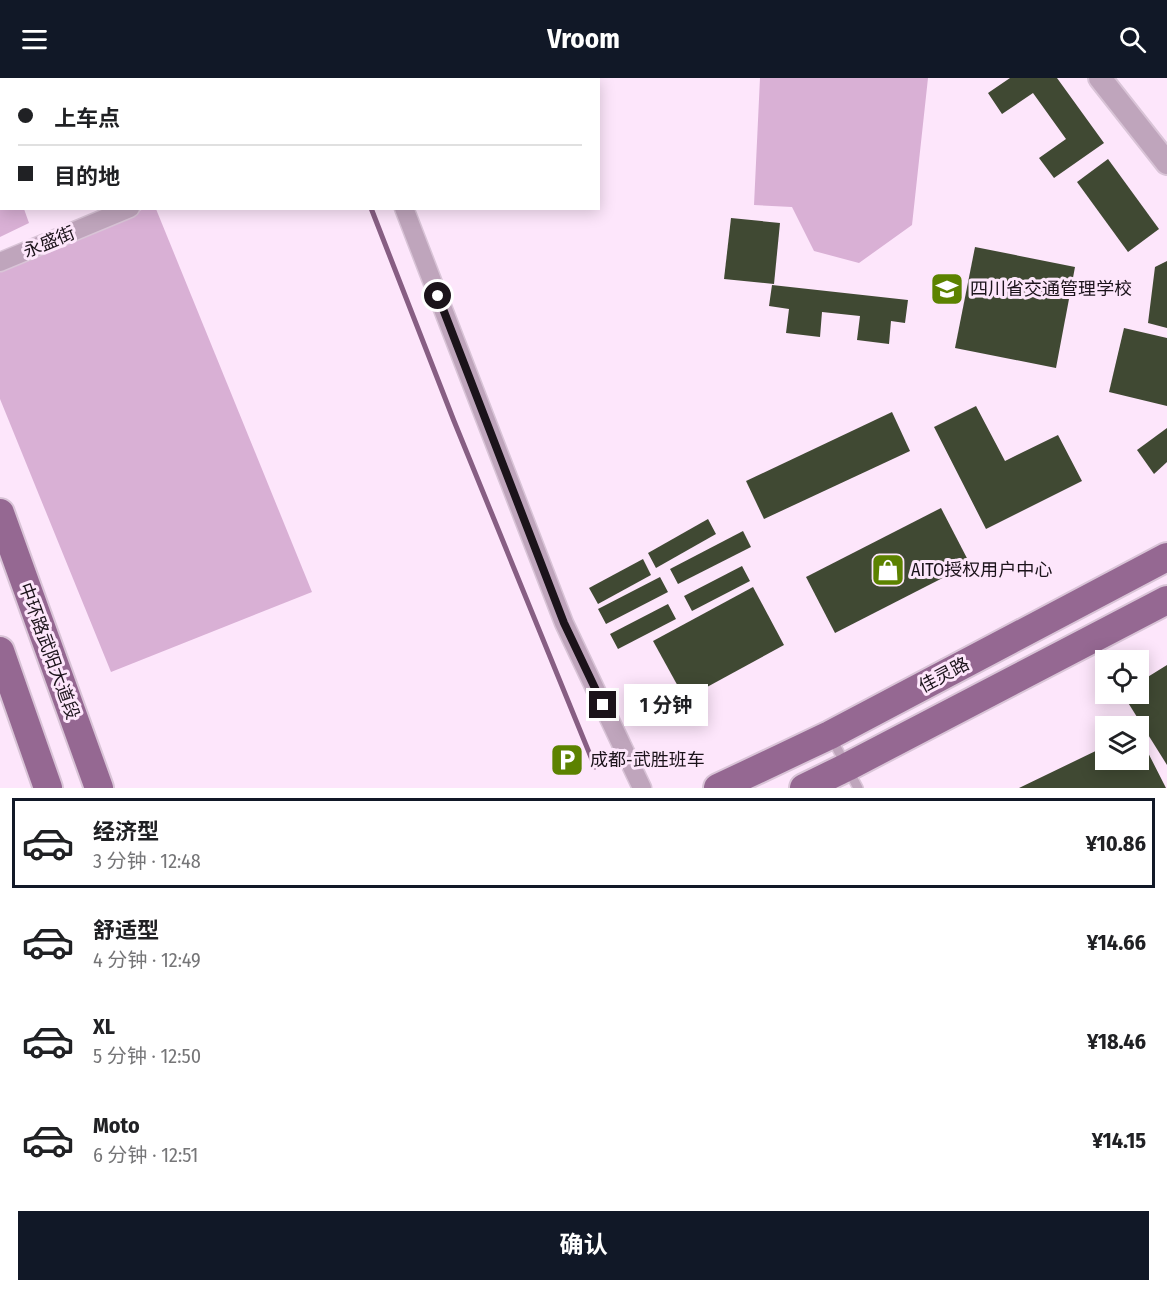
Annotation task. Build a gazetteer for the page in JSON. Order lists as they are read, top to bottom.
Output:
{
  "streets": {
    "main road": ["中环路武阳大道段", "佳灵路"],
    "street": ["永盛街"]
  },
  "places": {
    "school or university": ["四川省交通管理学校"],
    "shop": ["AITO授权用户中心"],
    "parking": ["成都-武胜班车"]
  },
  "page": {
    "header": "Vroom",
    "banner": ["上车点", "目的地"],
    "bubble": "1 分钟",
    "list": [
      {
        "name": "经济型",
        "note": "3 分钟 · 12:48",
        "value": "¥10.86"
      },
      {
        "name": "舒适型",
        "note": "4 分钟 · 12:49",
        "value": "¥14.66"
      },
      {
        "name": "XL",
        "note": "5 分钟 · 12:50",
        "value": "¥18.46"
      },
      {
        "name": "Moto",
        "note": "6 分钟 · 12:51",
        "value": "¥14.15"
      }
    ],
    "buttons": "确认"
  }
}
